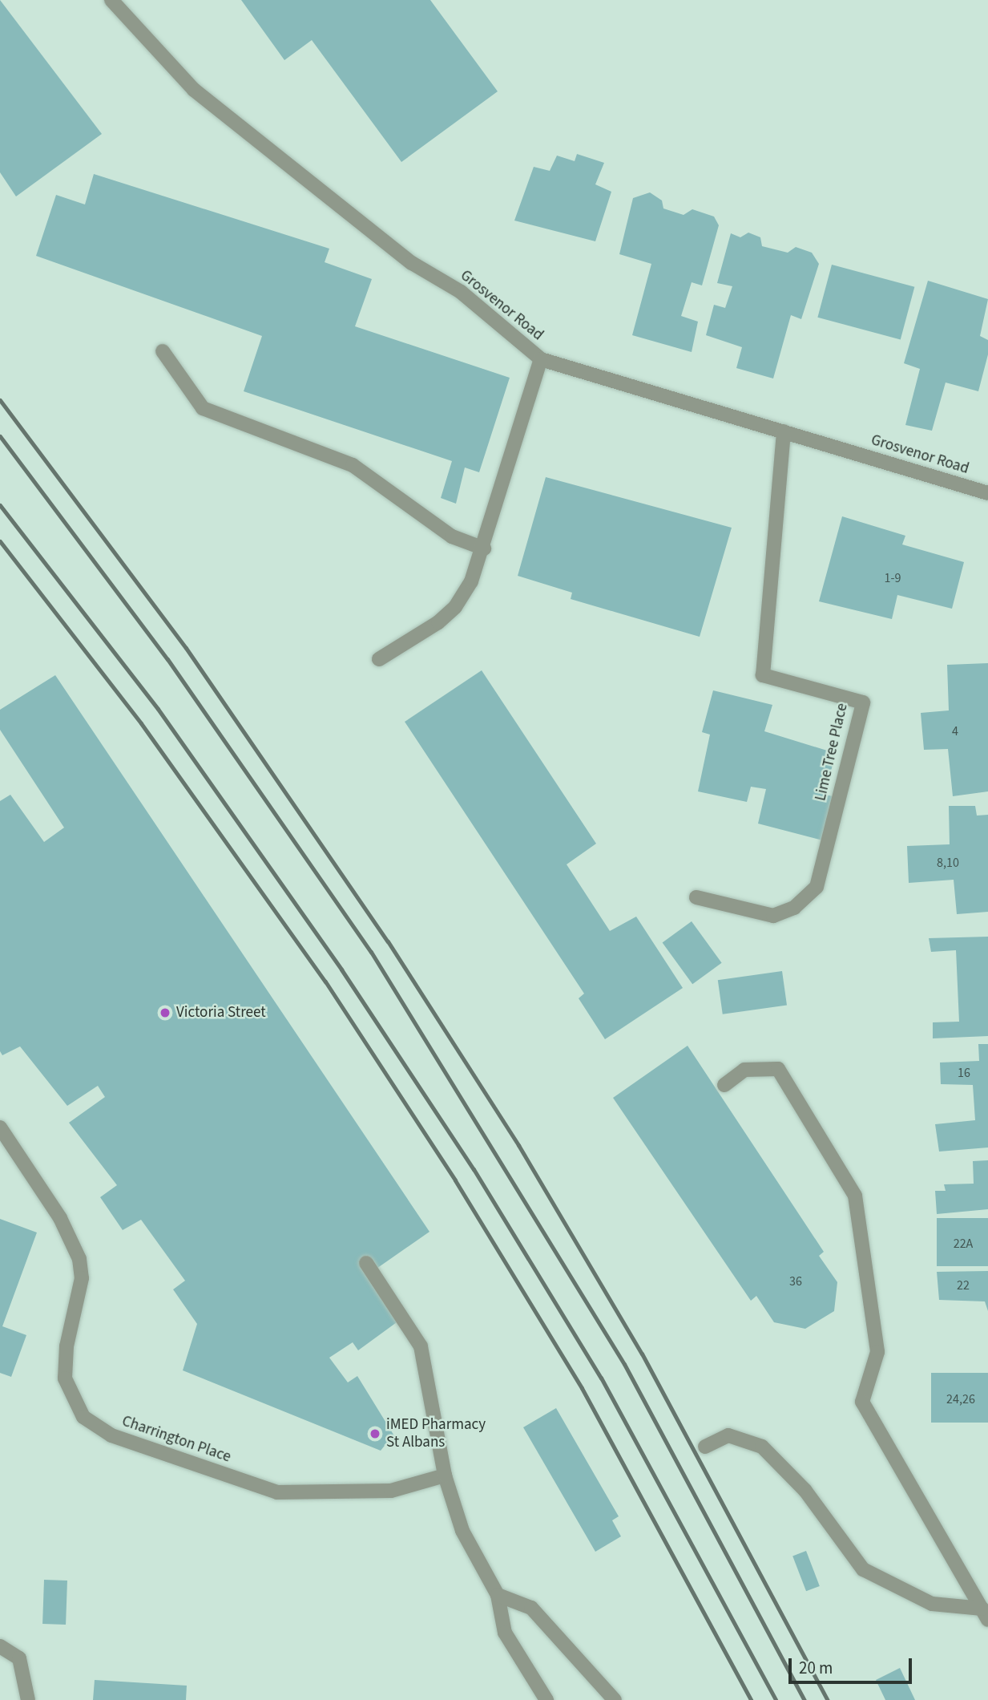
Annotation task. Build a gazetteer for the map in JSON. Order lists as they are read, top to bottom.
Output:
{
  "streets": {
    "street": ["Grosvenor Road", "Lime Tree Place", "Charrington Place"]
  },
  "crossings": [
    ["Grosvenor Road", "Lime Tree Place"]
  ],
  "places": ["Victoria Street", "iMED Pharmacy St Albans"],
  "house_numbers": [
    "1-9",
    "4",
    "8,10",
    "16",
    "22A",
    "36",
    "22",
    "24,26"
  ],
  "scale_bar": "20 m"
}
